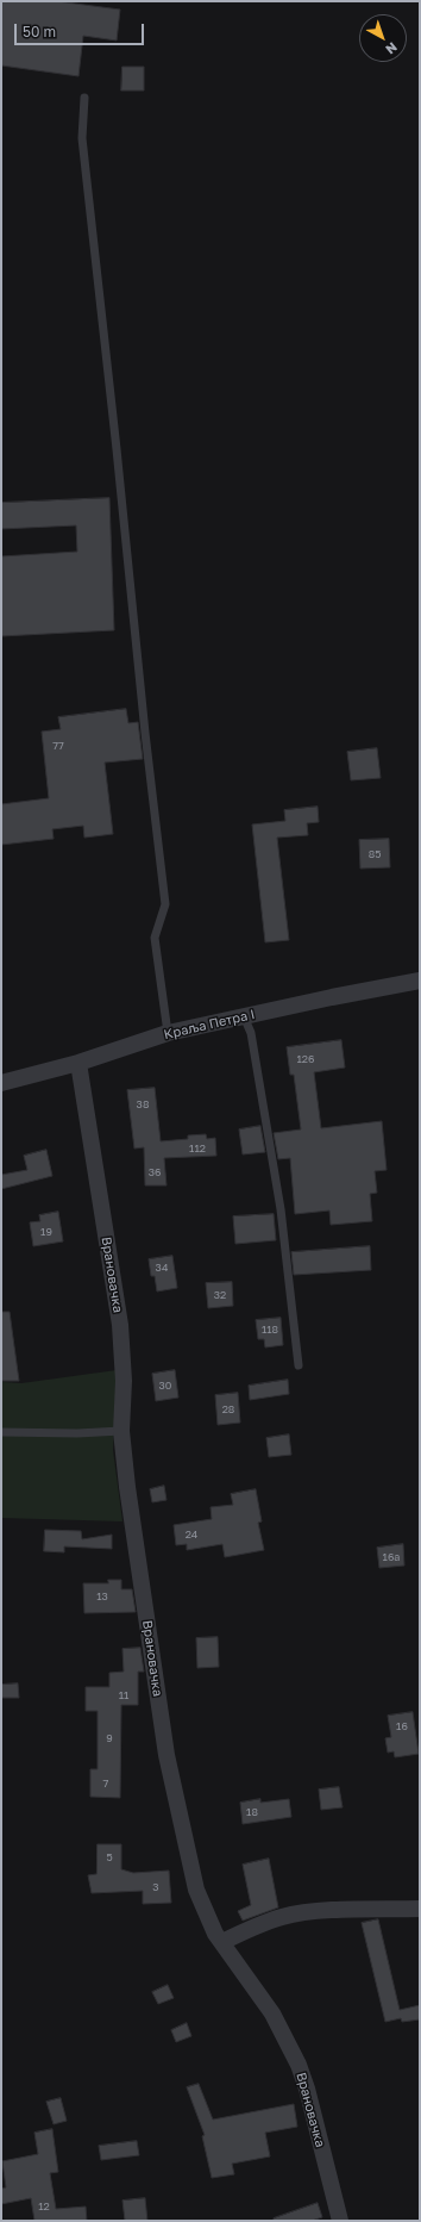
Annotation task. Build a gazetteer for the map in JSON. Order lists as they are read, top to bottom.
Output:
{
  "streets": {
    "street": ["Краља Петра I", "Врановачка"]
  },
  "crossings": [
    ["Краља Петра I", "Врановачка"]
  ],
  "house_numbers": [
    "77",
    "85",
    "126",
    "38",
    "112",
    "36",
    "19",
    "34",
    "32",
    "118",
    "30",
    "28",
    "24",
    "16a",
    "13",
    "11",
    "16",
    "9",
    "7",
    "18",
    "5",
    "3",
    "12"
  ],
  "scale_bar": "50 m",
  "north": "bottom right"
}
